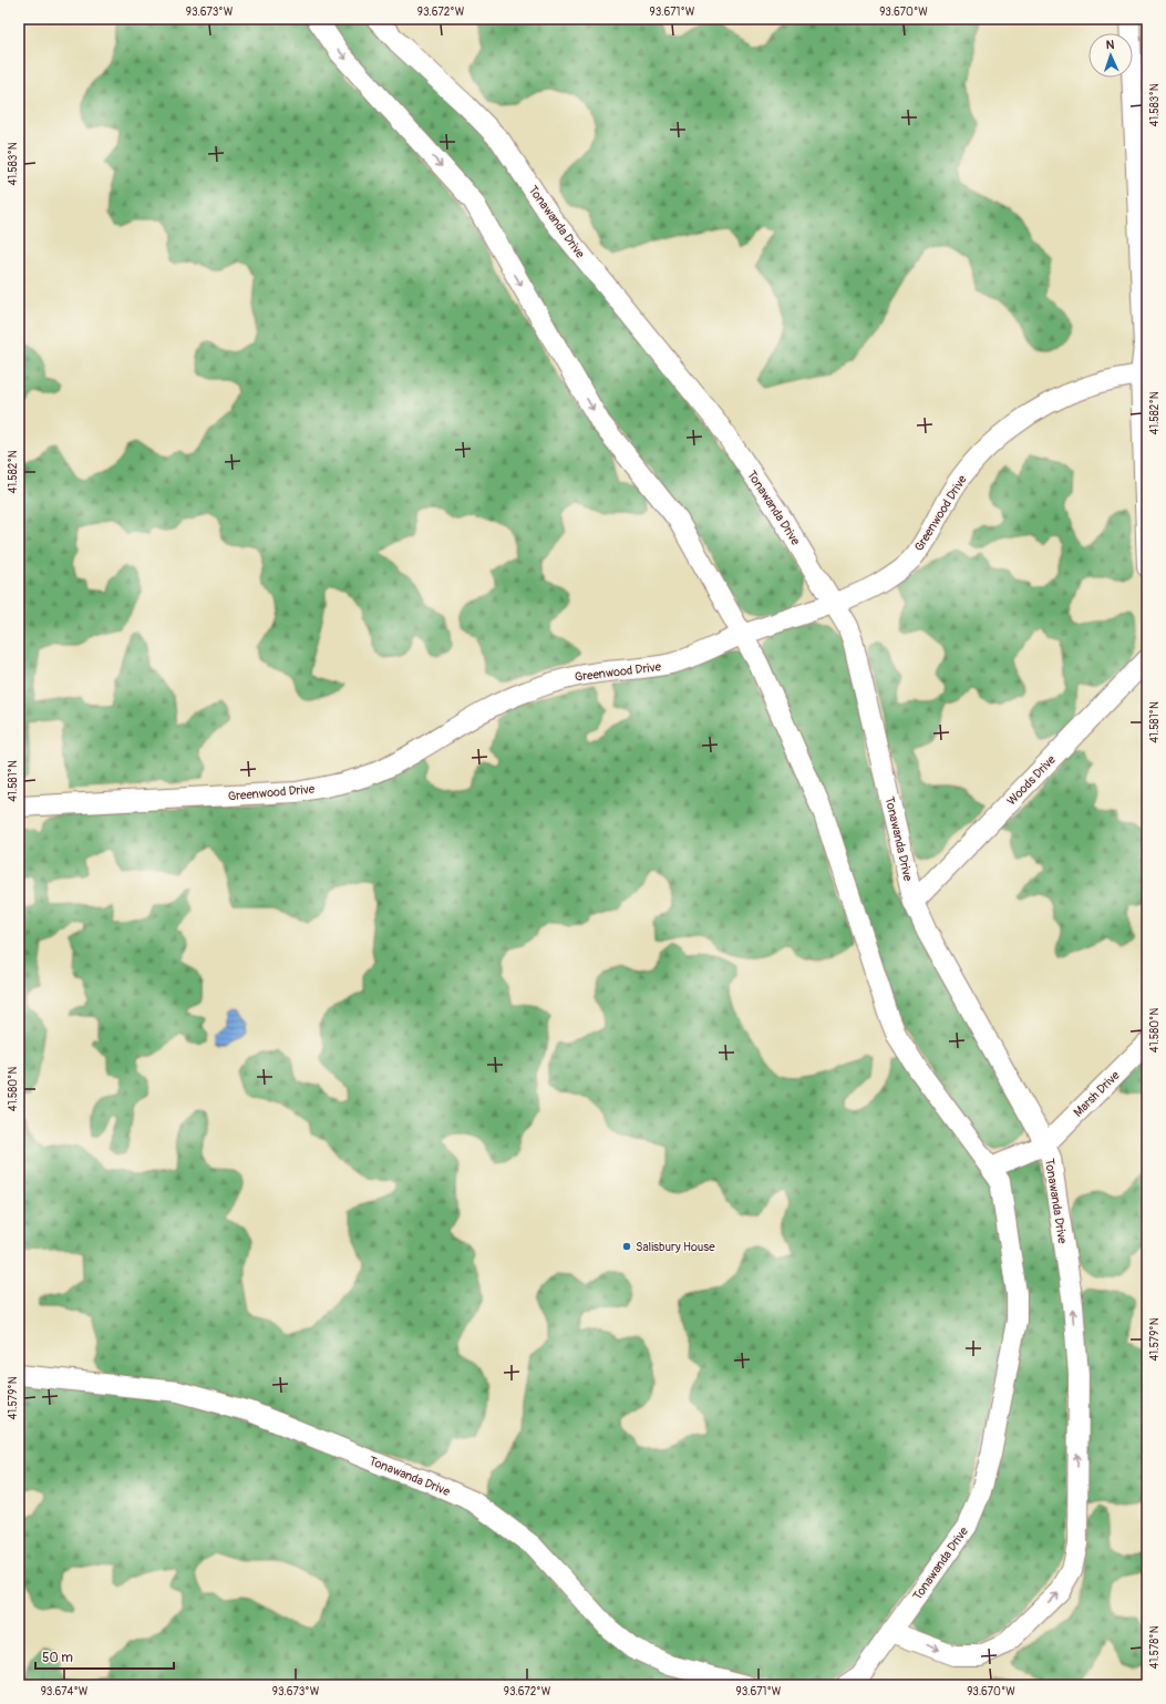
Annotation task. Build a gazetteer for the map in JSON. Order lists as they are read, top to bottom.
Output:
{
  "streets": {
    "street": [
      "Tonawanda Drive",
      "Greenwood Drive",
      "Woods Drive",
      "Marsh Drive"
    ]
  },
  "crossings": [
    ["Tonawanda Drive", "Greenwood Drive"],
    ["Tonawanda Drive", "Woods Drive"],
    ["Tonawanda Drive", "Marsh Drive"]
  ],
  "places": ["Salisbury House"],
  "scale_bar": "50 m",
  "north": "top",
  "coordinates": [
    "93.673°W",
    "93.672°W",
    "93.671°W",
    "93.670°W",
    "41.583°N",
    "41.582°N",
    "41.581°N",
    "41.580°N",
    "41.579°N",
    "41.578°N",
    "93.674°W"
  ]
}
